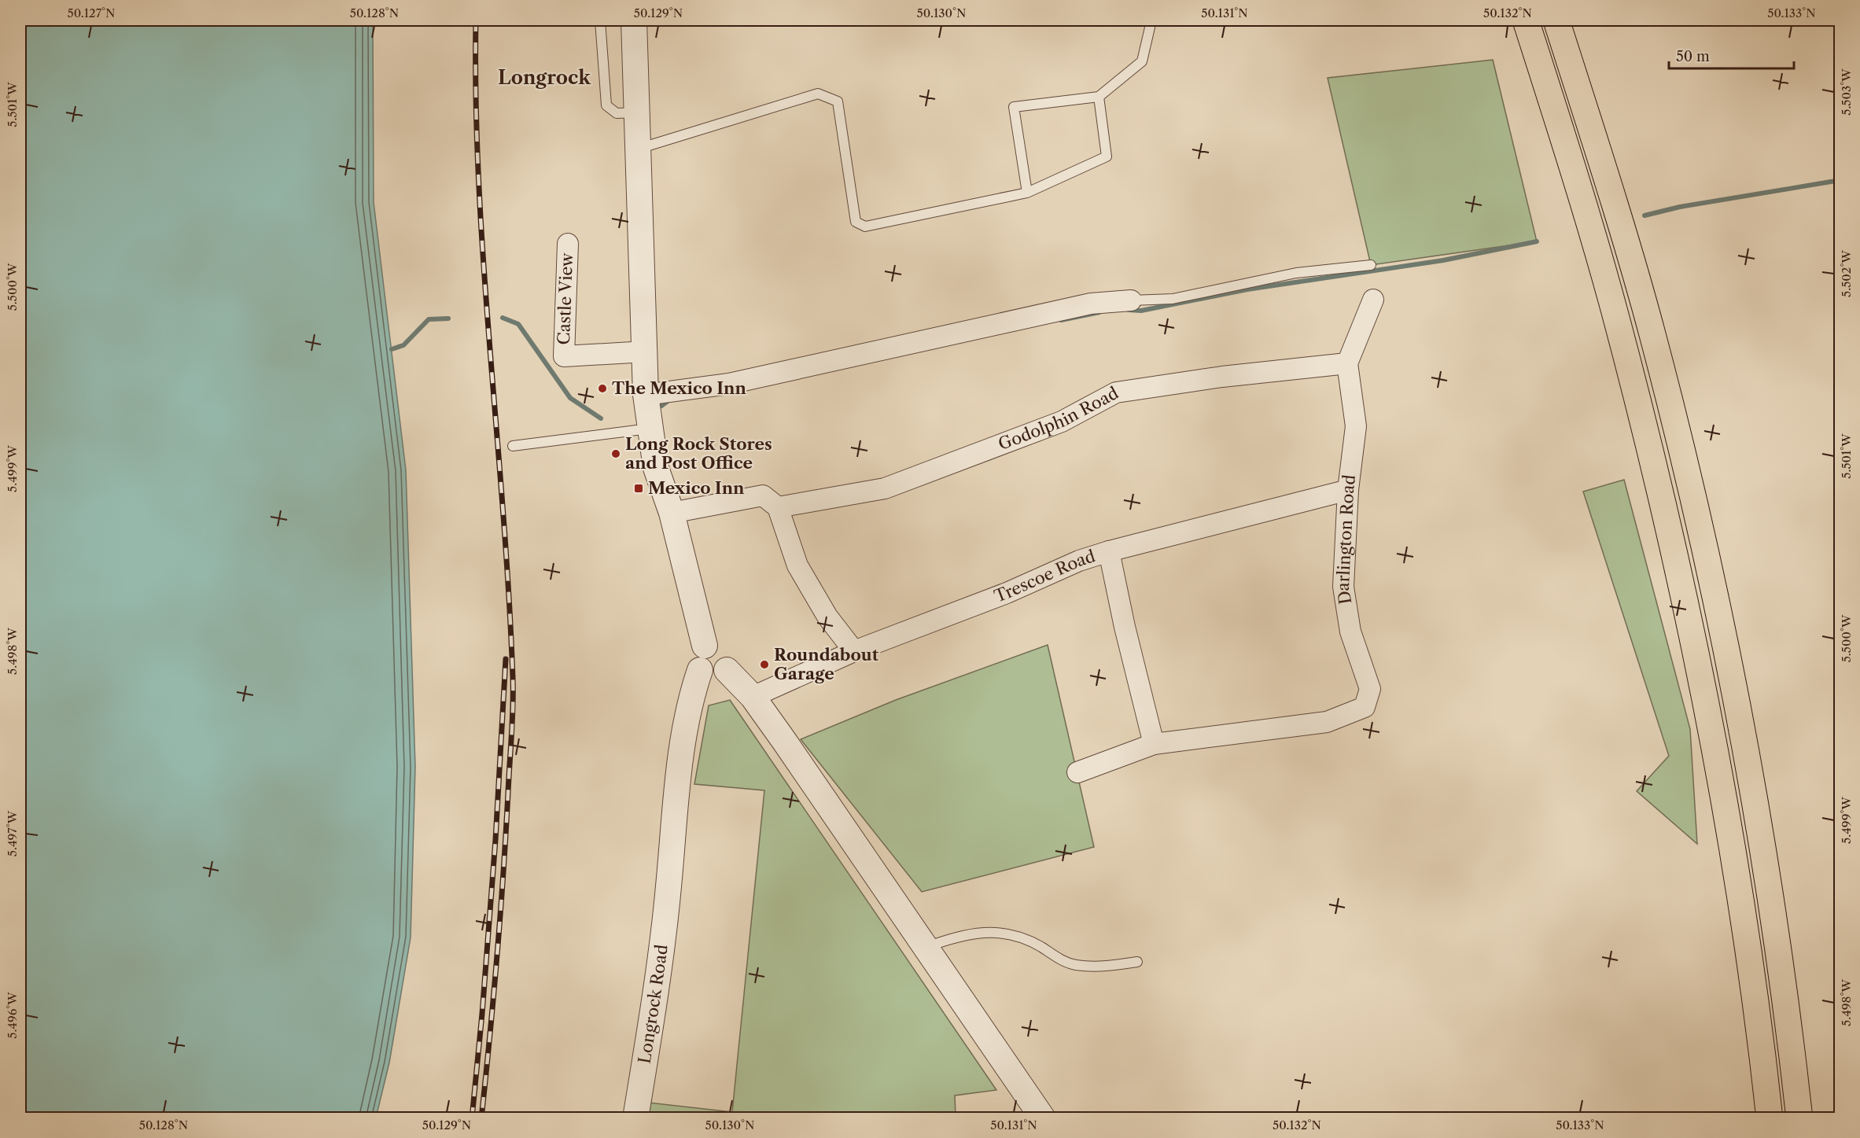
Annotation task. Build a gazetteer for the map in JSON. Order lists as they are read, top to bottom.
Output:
{
  "streets": {
    "street": [
      "Castle View",
      "Godolphin Road",
      "Darlington Road",
      "Trescoe Road",
      "Longrock Road"
    ]
  },
  "crossings": [
    ["Godolphin Road", "Darlington Road"],
    ["Darlington Road", "Trescoe Road"]
  ],
  "districts": ["Longrock"],
  "places": {
    "other": ["The Mexico Inn", "Long Rock Stores and Post Office", "Roundabout Garage"],
    "transit": ["Mexico Inn"]
  },
  "scale_bar": "50 m",
  "coordinates": [
    "50.127°N",
    "50.128°N",
    "50.129°N",
    "50.130°N",
    "50.131°N",
    "50.132°N",
    "50.133°N",
    "5.503°W",
    "5.501°W",
    "5.502°W",
    "5.500°W",
    "5.499°W",
    "5.498°W",
    "5.497°W",
    "5.496°W"
  ]
}
